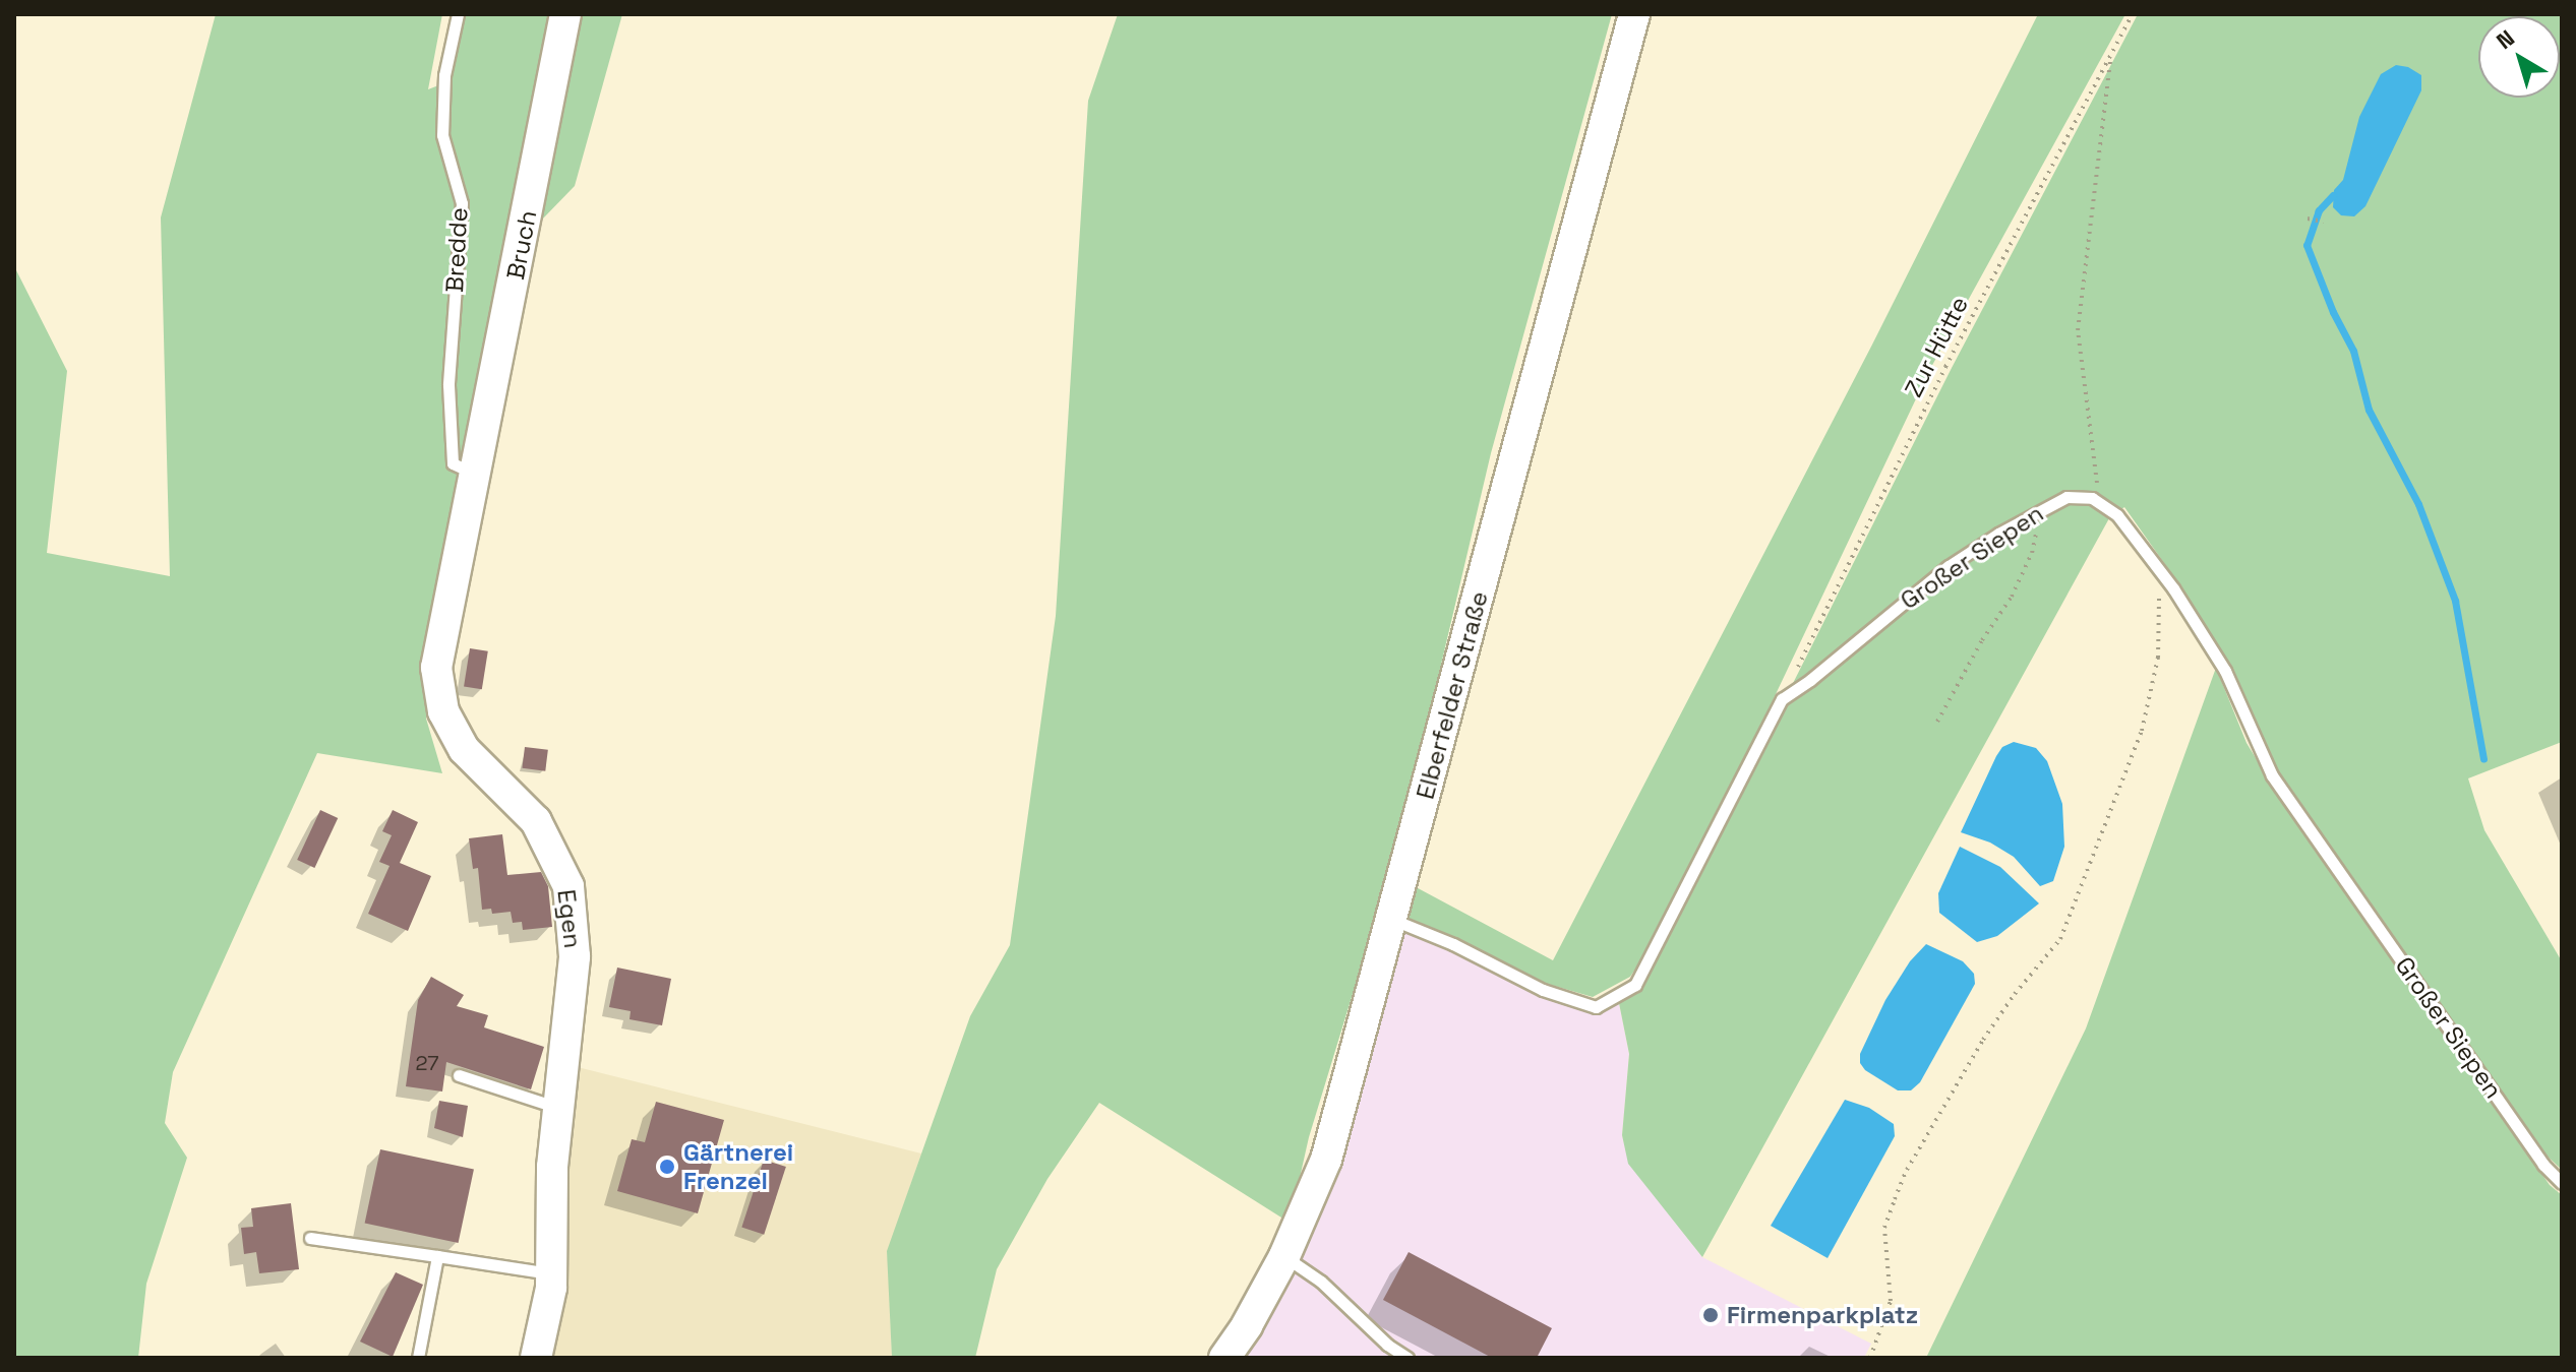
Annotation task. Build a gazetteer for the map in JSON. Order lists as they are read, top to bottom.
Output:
{
  "streets": {
    "main road": ["Bruch", "Elberfelder Straße", "Egen"],
    "lane": ["Bredde", "Großer Siepen"],
    "path": ["Zur Hütte"]
  },
  "crossings": [
    ["Bruch", "Bredde"],
    ["Bruch", "Egen"],
    ["Bredde", "Egen"],
    ["Zur Hütte", "Großer Siepen"],
    ["Großer Siepen", "Elberfelder Straße"]
  ],
  "places": ["Gärtnerei Frenzel", "Firmenparkplatz"],
  "house_numbers": ["27"],
  "north": "top left"
}
